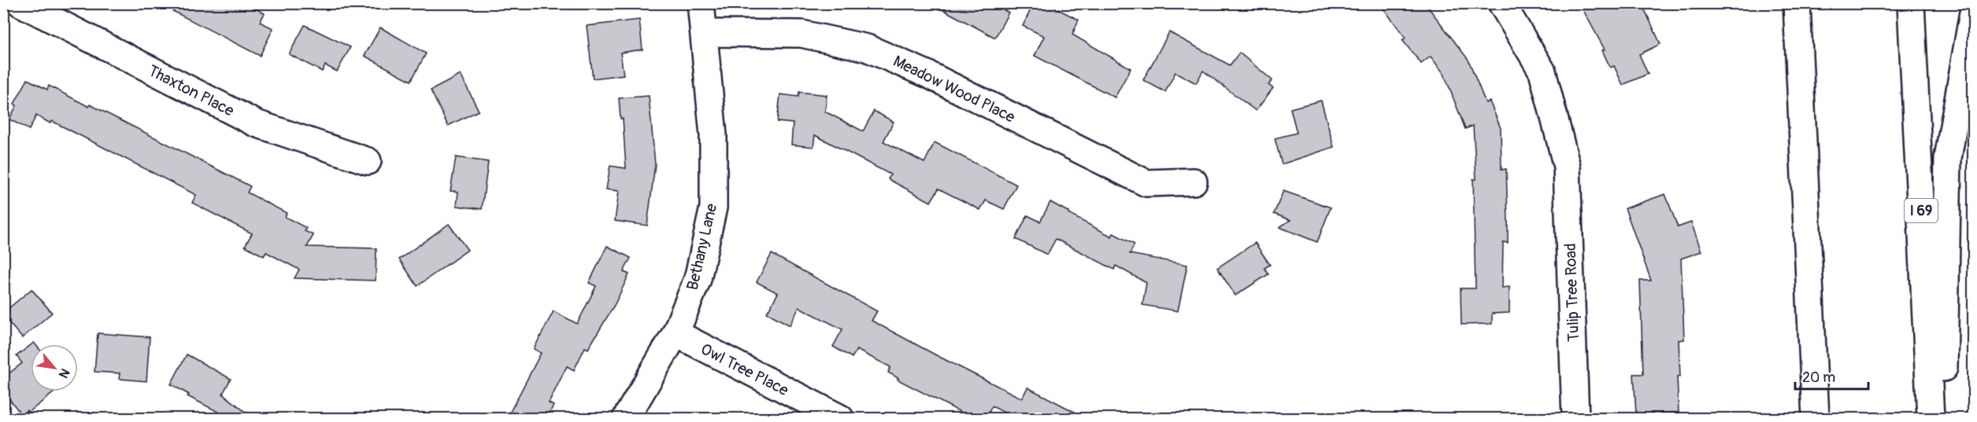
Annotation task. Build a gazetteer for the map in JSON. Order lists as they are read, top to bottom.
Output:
{
  "streets": {
    "main road": [
      "Meadow Wood Place",
      "Thaxton Place",
      "I 69",
      "Bethany Lane",
      "Tulip Tree Road",
      "Owl Tree Place"
    ]
  },
  "crossings": [
    ["Meadow Wood Place", "Bethany Lane"],
    ["Bethany Lane", "Owl Tree Place"]
  ],
  "scale_bar": "20 m",
  "north": "bottom right"
}
